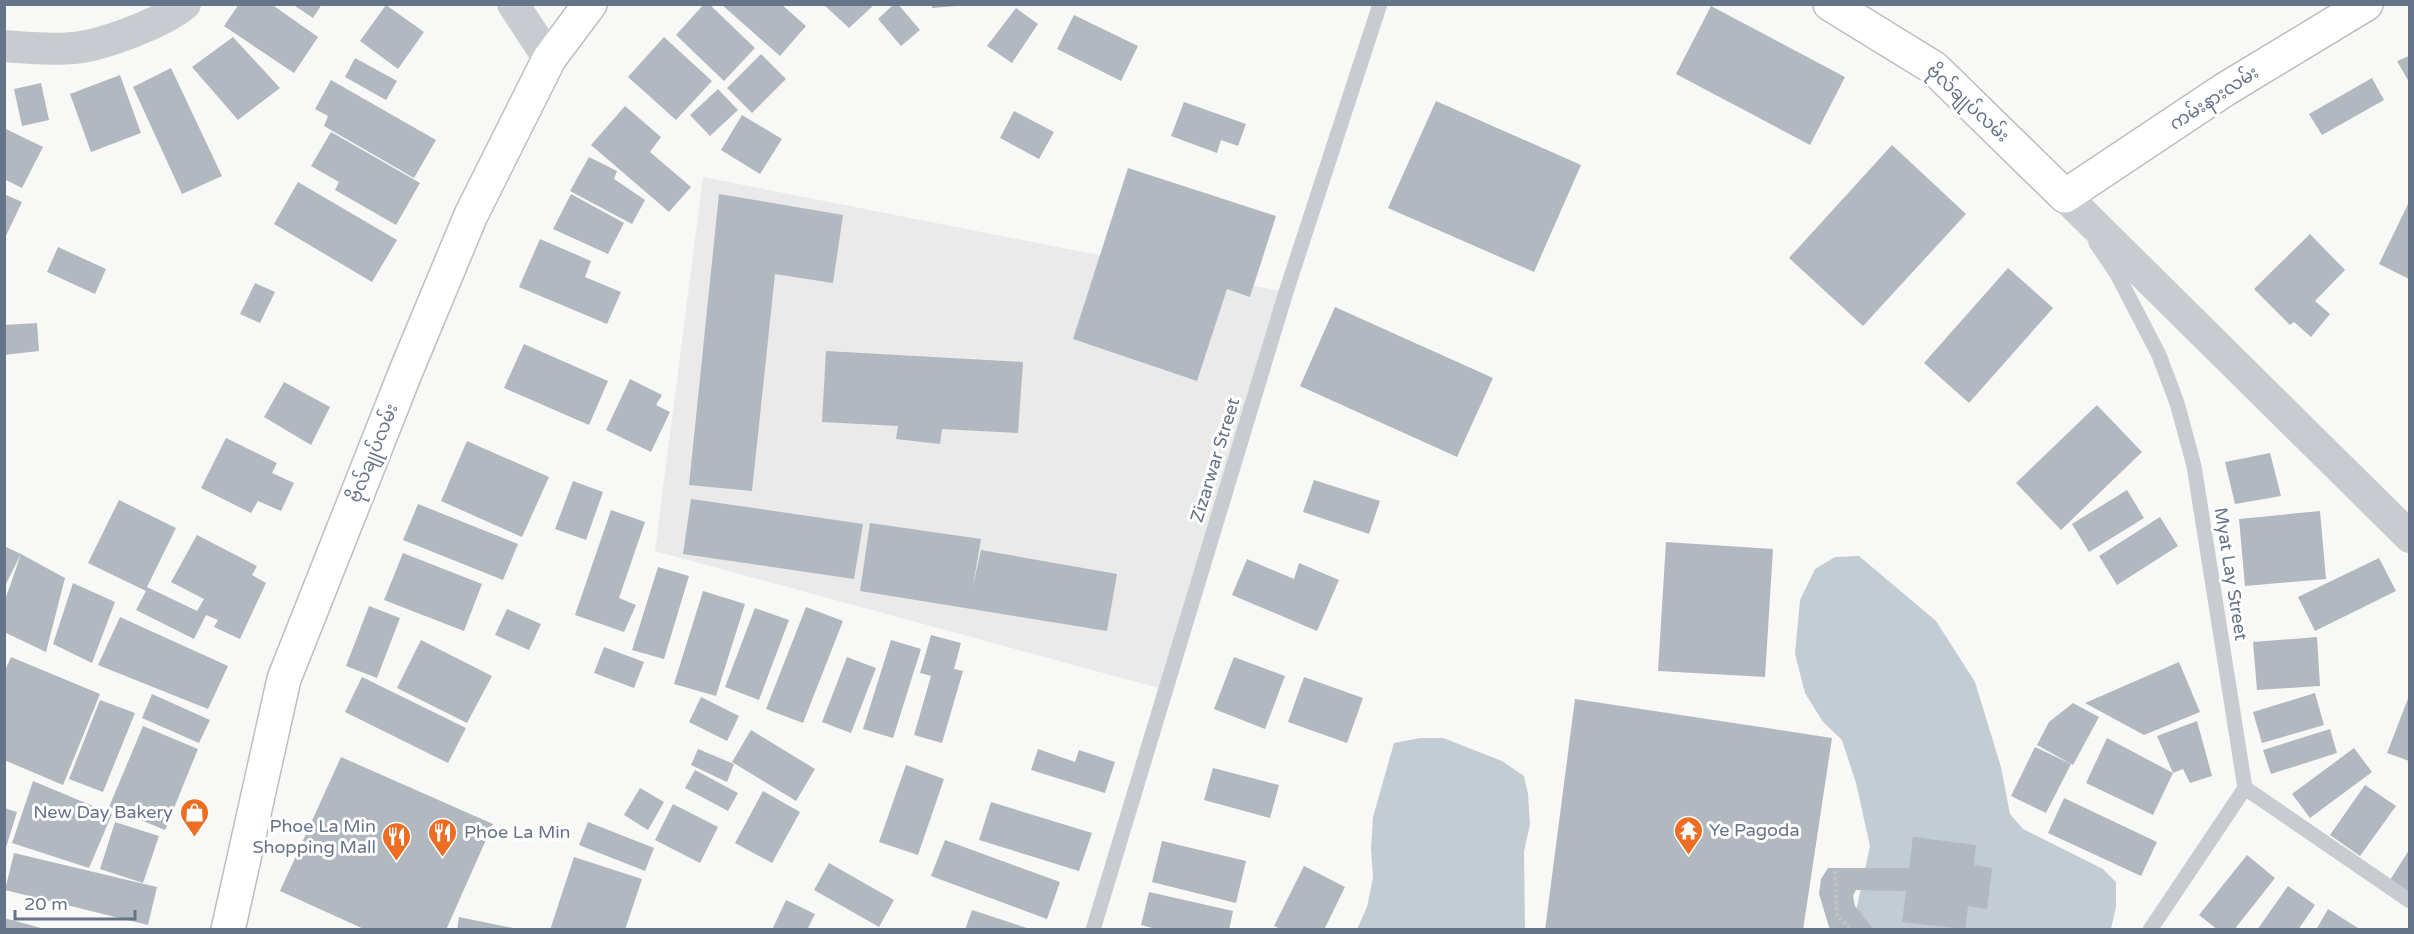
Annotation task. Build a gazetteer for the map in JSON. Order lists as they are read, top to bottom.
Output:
{
  "streets": {
    "main road": ["ကမ်းနားလမ်း", "ဗိုလ်ချုပ်လမ်း"],
    "lane": ["Zizarwar Street", "Myat Lay Street"]
  },
  "crossings": [
    ["ကမ်းနားလမ်း", "ဗိုလ်ချုပ်လမ်း"],
    ["ကမ်းနားလမ်း", "Myat Lay Street"],
    ["ဗိုလ်ချုပ်လမ်း", "Myat Lay Street"]
  ],
  "places": {
    "shop": ["New Day Bakery"],
    "temple": ["Ye Pagoda"],
    "restaurant": ["Phoe La Min", "Phoe La Min Shopping Mall"]
  },
  "scale_bar": "20 m"
}
